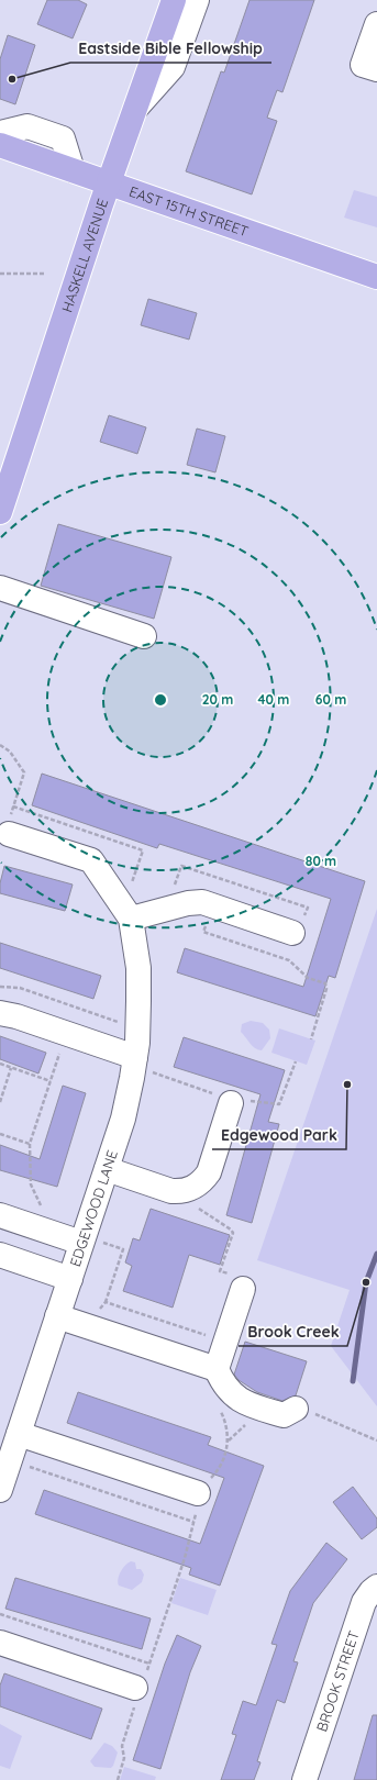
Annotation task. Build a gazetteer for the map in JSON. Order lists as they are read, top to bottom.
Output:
{
  "streets": {
    "main road": ["EAST 15TH STREET", "HASKELL AVENUE"],
    "street": ["EDGEWOOD LANE", "BROOK STREET"]
  },
  "crossings": [
    ["EAST 15TH STREET", "HASKELL AVENUE"]
  ],
  "places": ["Eastside Bible Fellowship", "Edgewood Park", "Brook Creek"],
  "rings": [
    "20 m",
    "40 m",
    "60 m",
    "80 m"
  ]
}
